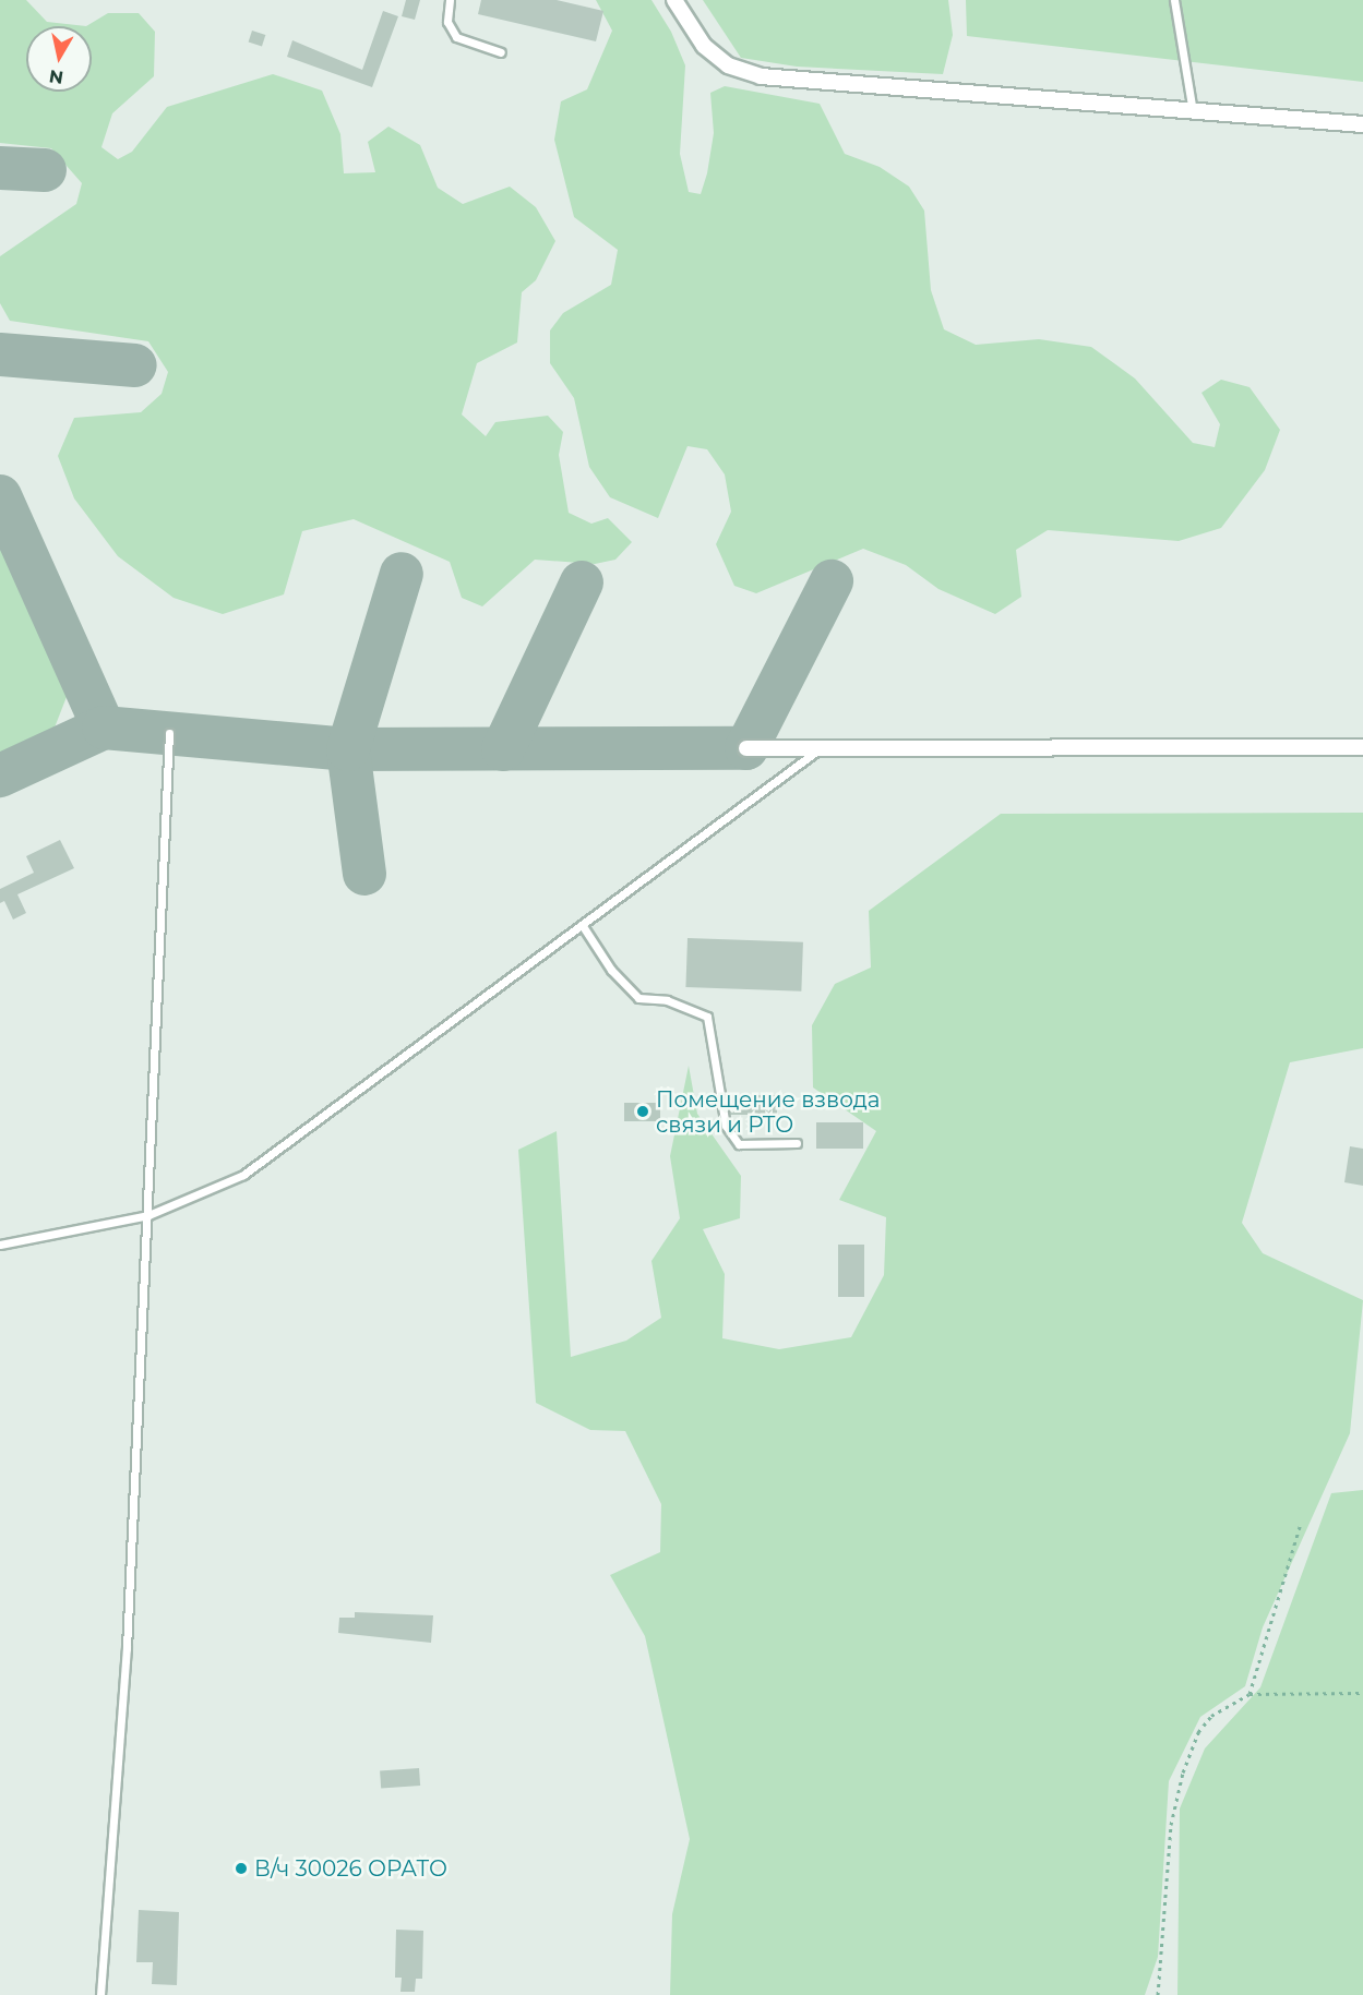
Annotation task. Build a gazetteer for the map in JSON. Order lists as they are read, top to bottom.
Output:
{
  "places": ["Помещение взвода связи и РТО", "В/ч 30026 ОРАТО"],
  "north": "bottom"
}
